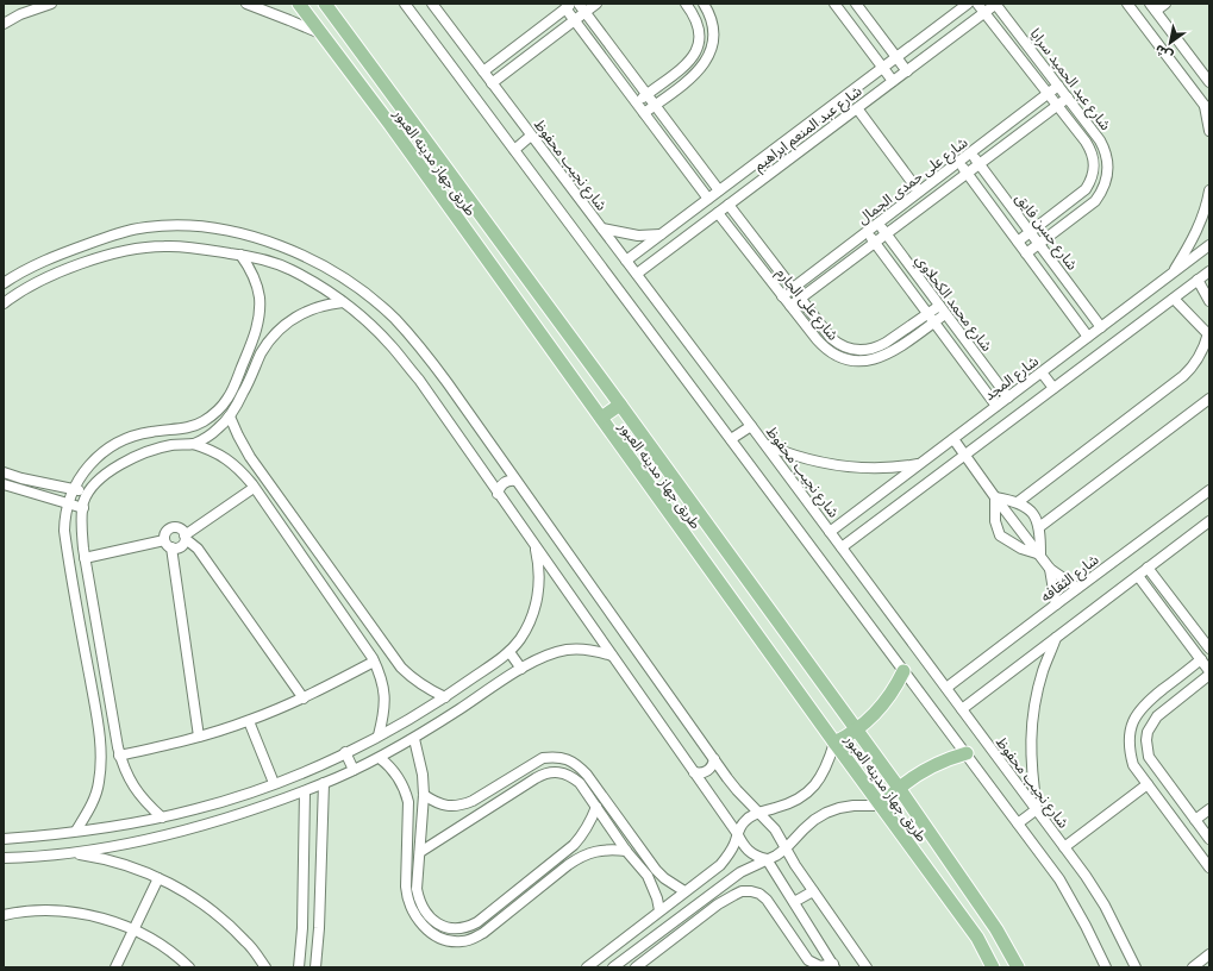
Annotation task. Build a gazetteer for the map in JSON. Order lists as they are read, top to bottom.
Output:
{
  "streets": {
    "main road": ["طريق جهاز مدينه العبور"],
    "street": [
      "شارع عبد الحميد سرايا",
      "شارع عبد المنعم ابراهيم",
      "شارع نجيب محفوظ",
      "شارع على حمدى الجمال",
      "شارع حسن فايق",
      "شارع محمد الكحلاوي",
      "شارع على الجارم",
      "شارع المجد",
      "شارع الثقافه"
    ]
  },
  "crossings": [
    ["شارع عبد الحميد سرايا", "شارع عبد المنعم ابراهيم"],
    ["شارع عبد الحميد سرايا", "شارع على حمدى الجمال"],
    ["شارع عبد الحميد سرايا", "شارع حسن فايق"],
    ["شارع عبد المنعم ابراهيم", "شارع نجيب محفوظ"],
    ["شارع عبد المنعم ابراهيم", "شارع على الجارم"],
    ["شارع نجيب محفوظ", "شارع المجد"],
    ["شارع نجيب محفوظ", "شارع الثقافه"],
    ["شارع على حمدى الجمال", "شارع حسن فايق"],
    ["شارع على حمدى الجمال", "شارع محمد الكحلاوي"],
    ["شارع على حمدى الجمال", "شارع على الجارم"],
    ["شارع حسن فايق", "شارع المجد"],
    ["شارع محمد الكحلاوي", "شارع على الجارم"],
    ["شارع محمد الكحلاوي", "شارع المجد"]
  ],
  "north": "bottom left"
}
